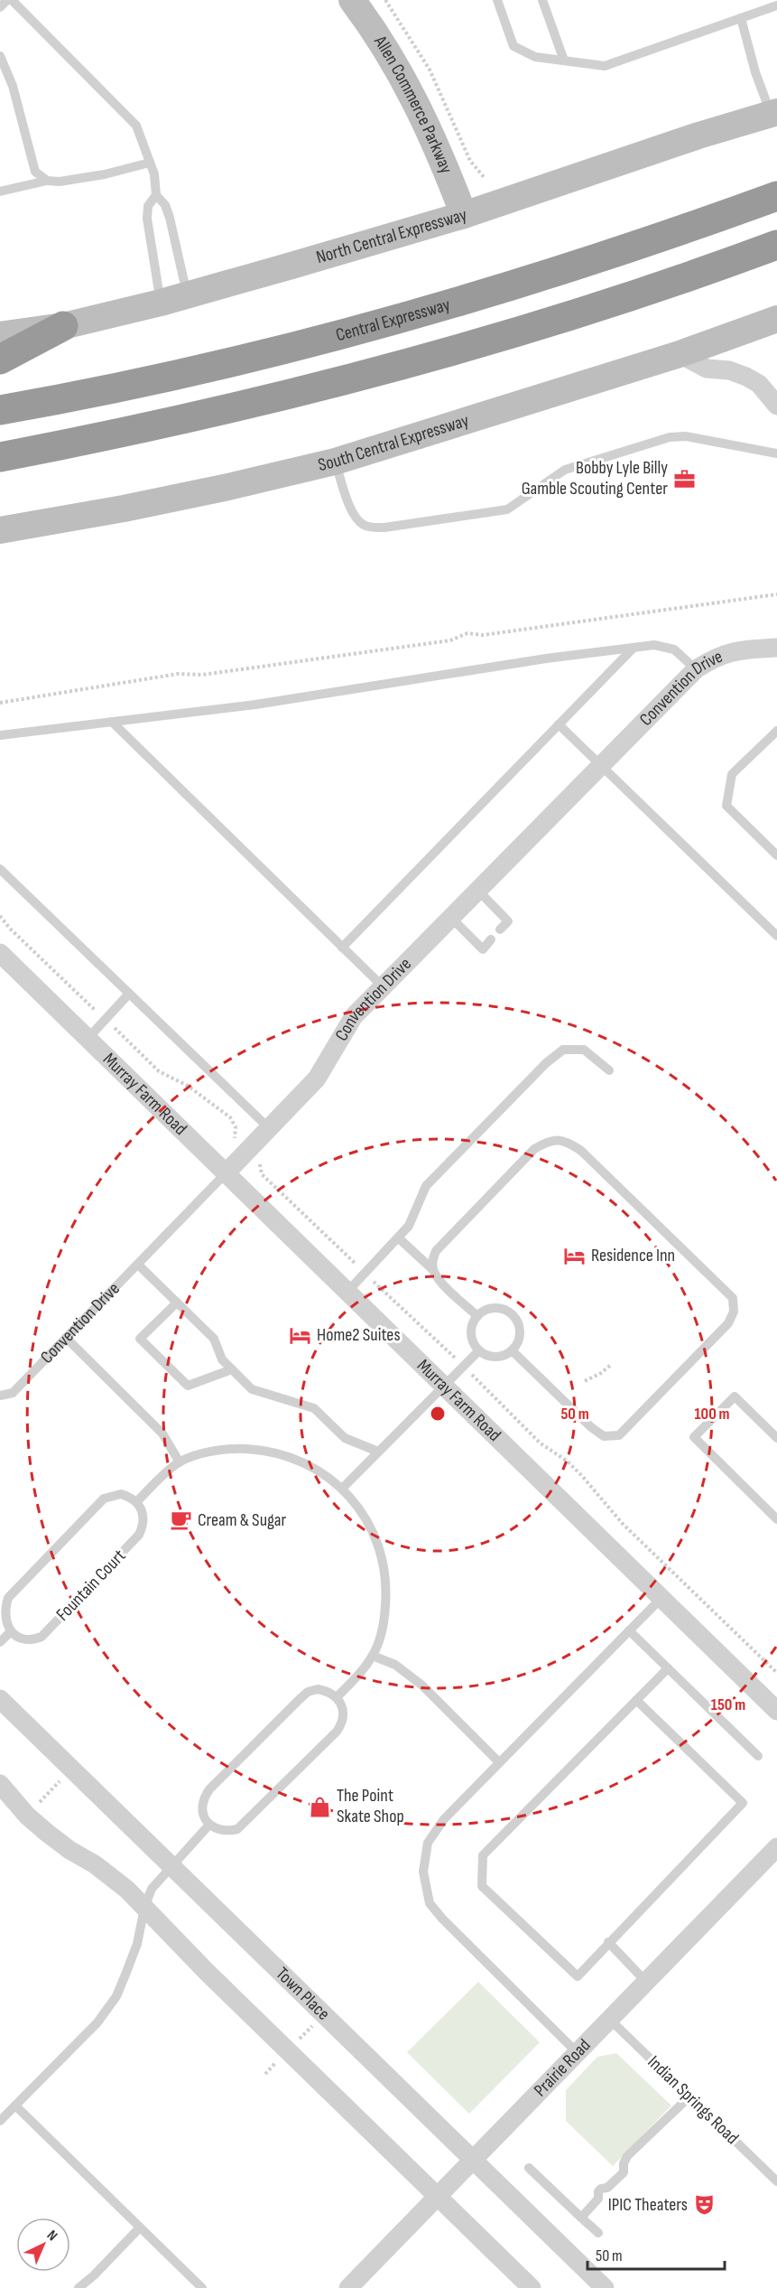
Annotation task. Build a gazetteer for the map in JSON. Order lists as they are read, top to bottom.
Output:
{
  "streets": {
    "highway": ["Central Expressway"],
    "main road": ["Allen Commerce Parkway", "North Central Expressway", "South Central Expressway"],
    "street": [
      "Convention Drive",
      "Murray Farm Road",
      "Town Place",
      "Prairie Road"
    ],
    "lane": ["Fountain Court", "Indian Springs Road"]
  },
  "crossings": [
    ["Allen Commerce Parkway", "North Central Expressway"],
    ["Convention Drive", "Murray Farm Road"],
    ["Town Place", "Prairie Road"],
    ["Prairie Road", "Indian Springs Road"]
  ],
  "places": {
    "office": ["Bobby Lyle Billy Gamble Scouting Center"],
    "hotel": ["Residence Inn", "Home2 Suites"],
    "cafe": ["Cream & Sugar"],
    "shop": ["The Point Skate Shop"],
    "theatre": ["IPIC Theaters"]
  },
  "scale_bar": "50 m",
  "north": "top right",
  "rings": ["50 m", "100 m", "150 m"]
}
